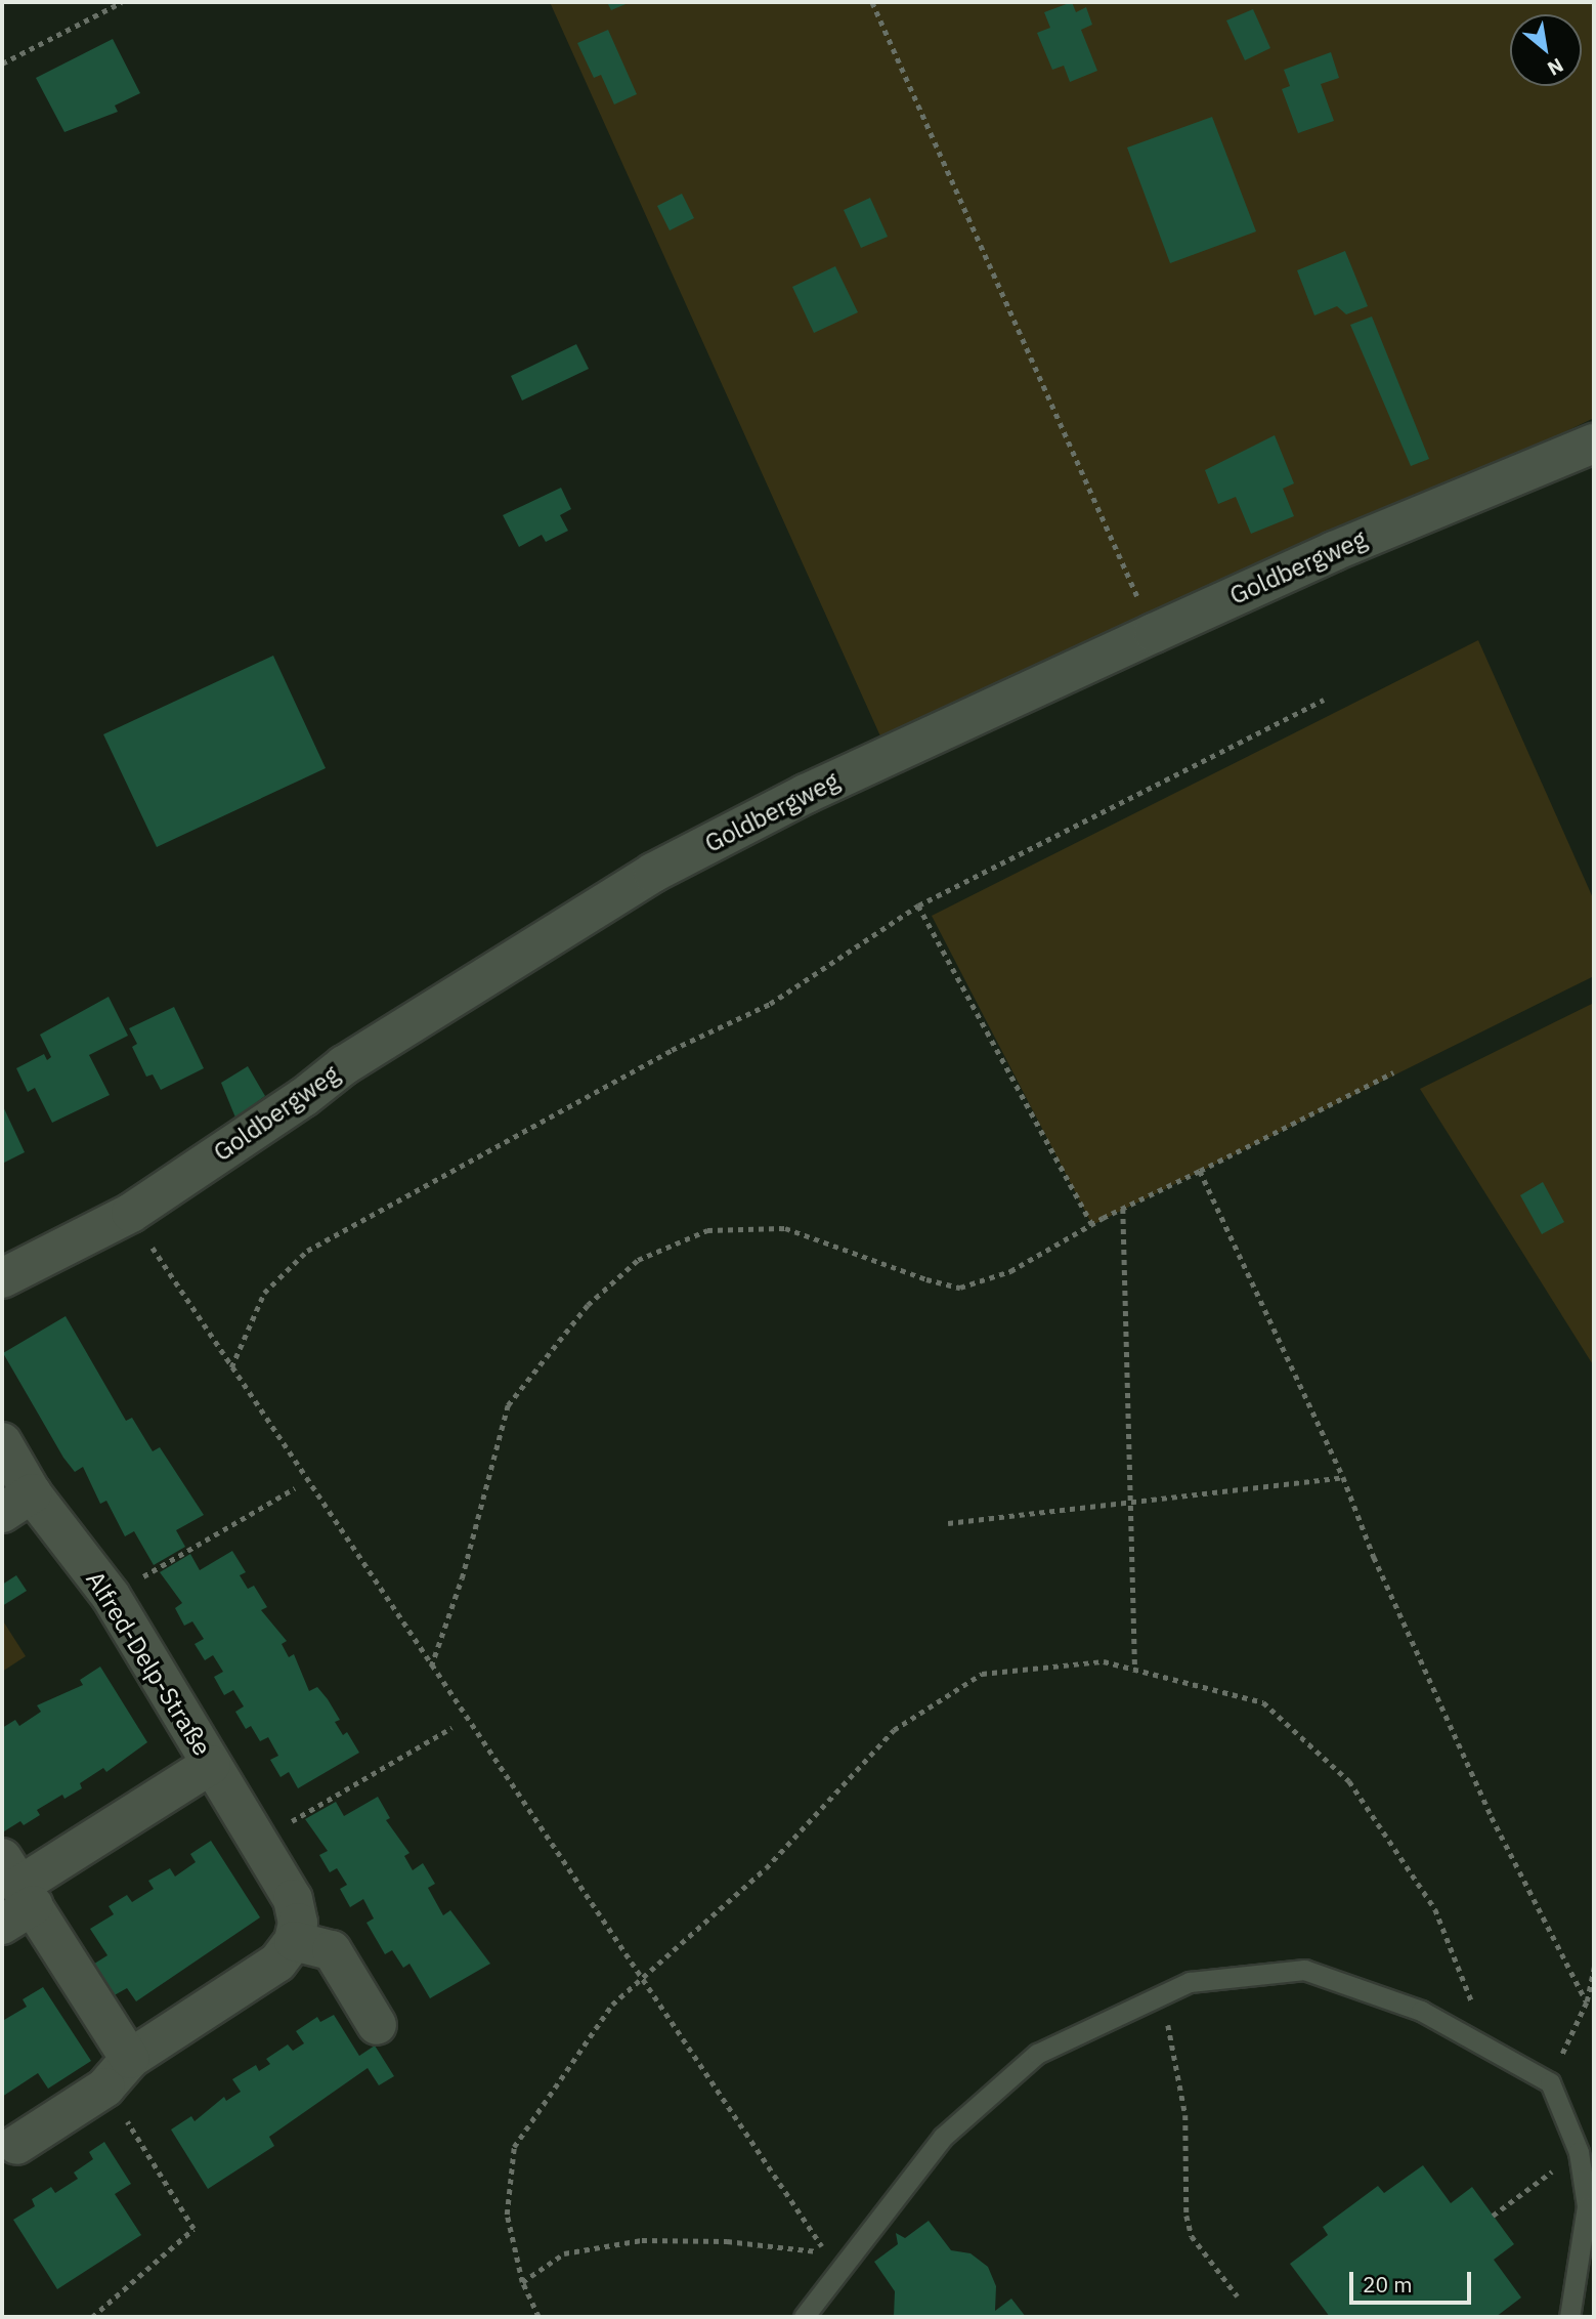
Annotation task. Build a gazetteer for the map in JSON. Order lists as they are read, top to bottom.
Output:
{
  "streets": {
    "street": ["Goldbergweg", "Alfred-Delp-Straße"]
  },
  "scale_bar": "20 m",
  "north": "bottom right"
}
